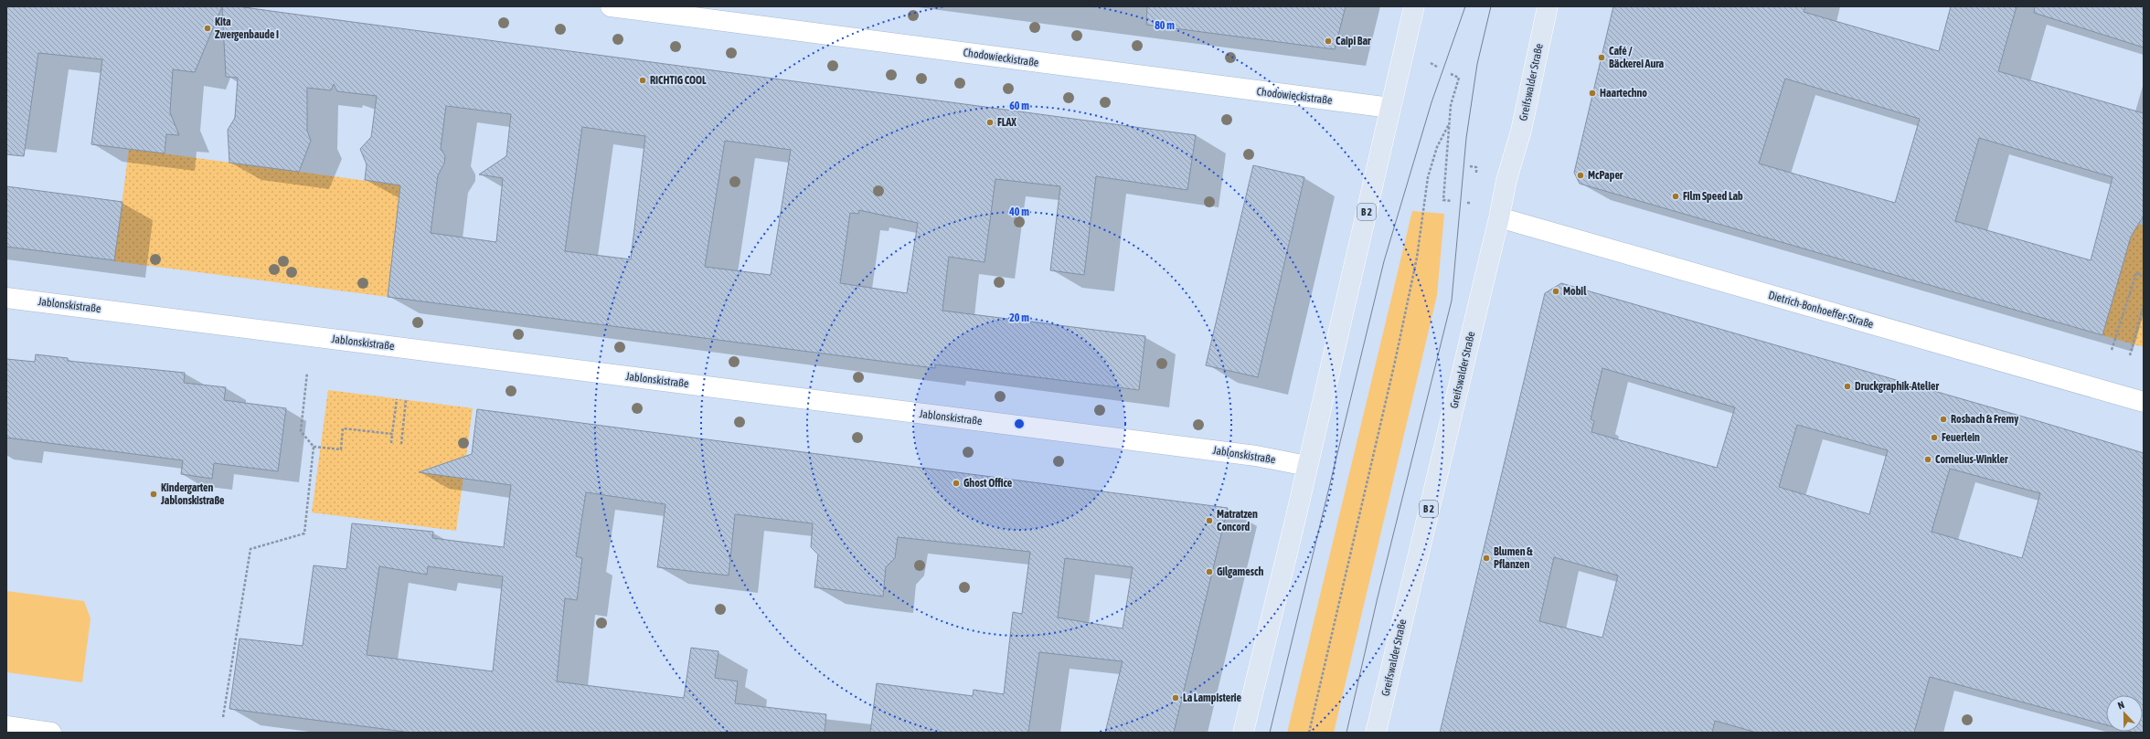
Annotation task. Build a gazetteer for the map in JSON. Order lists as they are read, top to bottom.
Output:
{
  "streets": {
    "main road": ["Greifswalder Straße", "B 2"],
    "street": ["Chodowieckistraße", "Jablonskistraße", "Dietrich-Bonhoeffer-Straße"]
  },
  "crossings": [
    ["Chodowieckistraße", "B 2"],
    ["Greifswalder Straße", "Dietrich-Bonhoeffer-Straße"],
    ["B 2", "Jablonskistraße"]
  ],
  "places": [
    "Kita Zwergenbaude I",
    "Caipi Bar",
    "Café / Bäckerei Aura",
    "RICHTIG COOL",
    "Haartechno",
    "FLAX",
    "McPaper",
    "Film Speed Lab",
    "Mobil",
    "Druckgraphik-Atelier",
    "Rosbach & Fremy",
    "Feuerlein",
    "Cornelius-Winkler",
    "Ghost Office",
    "Kindergarten Jablonskistraße",
    "Matratzen Concord",
    "Blumen & Pflanzen",
    "Gilgamesch",
    "La Lampisterie"
  ],
  "north": "top",
  "rings": [
    "80 m",
    "60 m",
    "40 m",
    "20 m"
  ]
}
